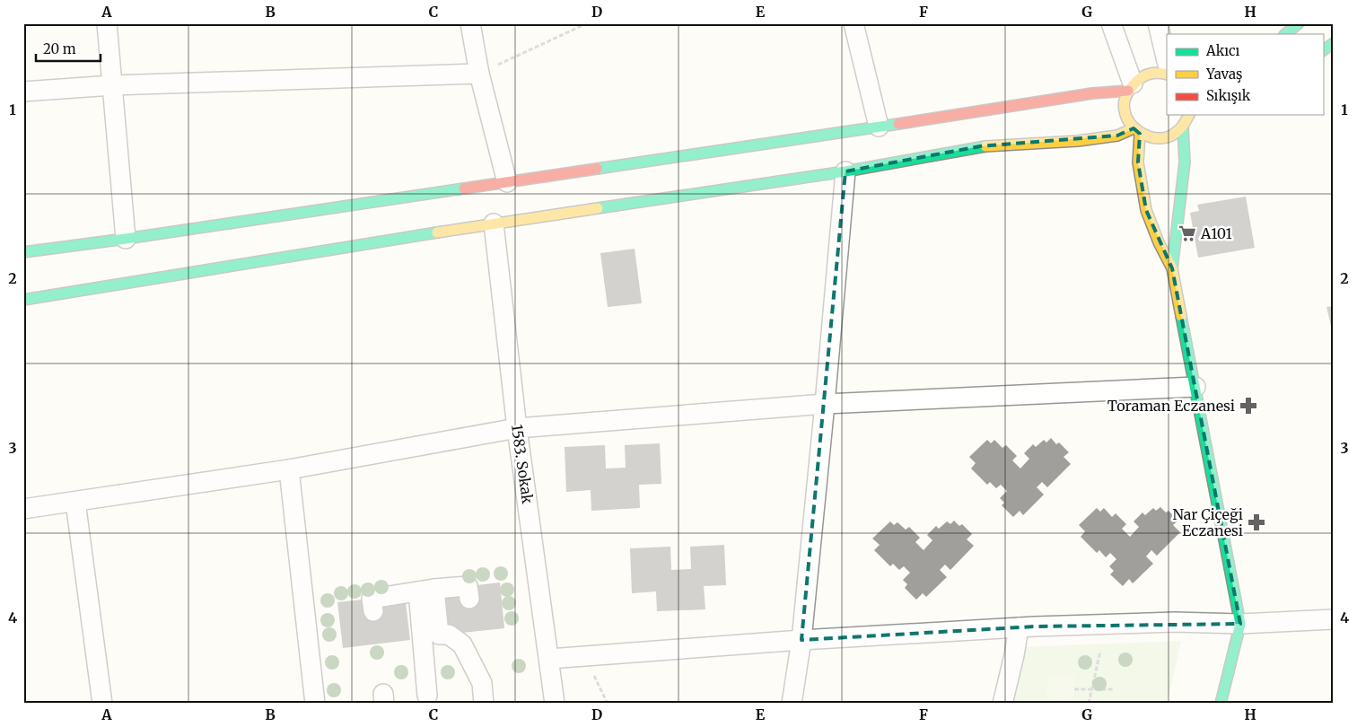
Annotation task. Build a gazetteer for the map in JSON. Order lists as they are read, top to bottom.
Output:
{
  "streets": {
    "street": ["1583. Sokak"]
  },
  "places": {
    "supermarket": ["A101"],
    "pharmacy": ["Toraman Eczanesi", "Nar Çiçeği Eczanesi"]
  },
  "legend": ["Akıcı", "Yavaş", "Sıkışık"],
  "scale_bar": "20 m",
  "grid": {
    "columns": [
      "A",
      "B",
      "C",
      "D",
      "E",
      "F",
      "G",
      "H"
    ],
    "rows": [
      "1",
      "2",
      "3",
      "4"
    ]
  }
}
